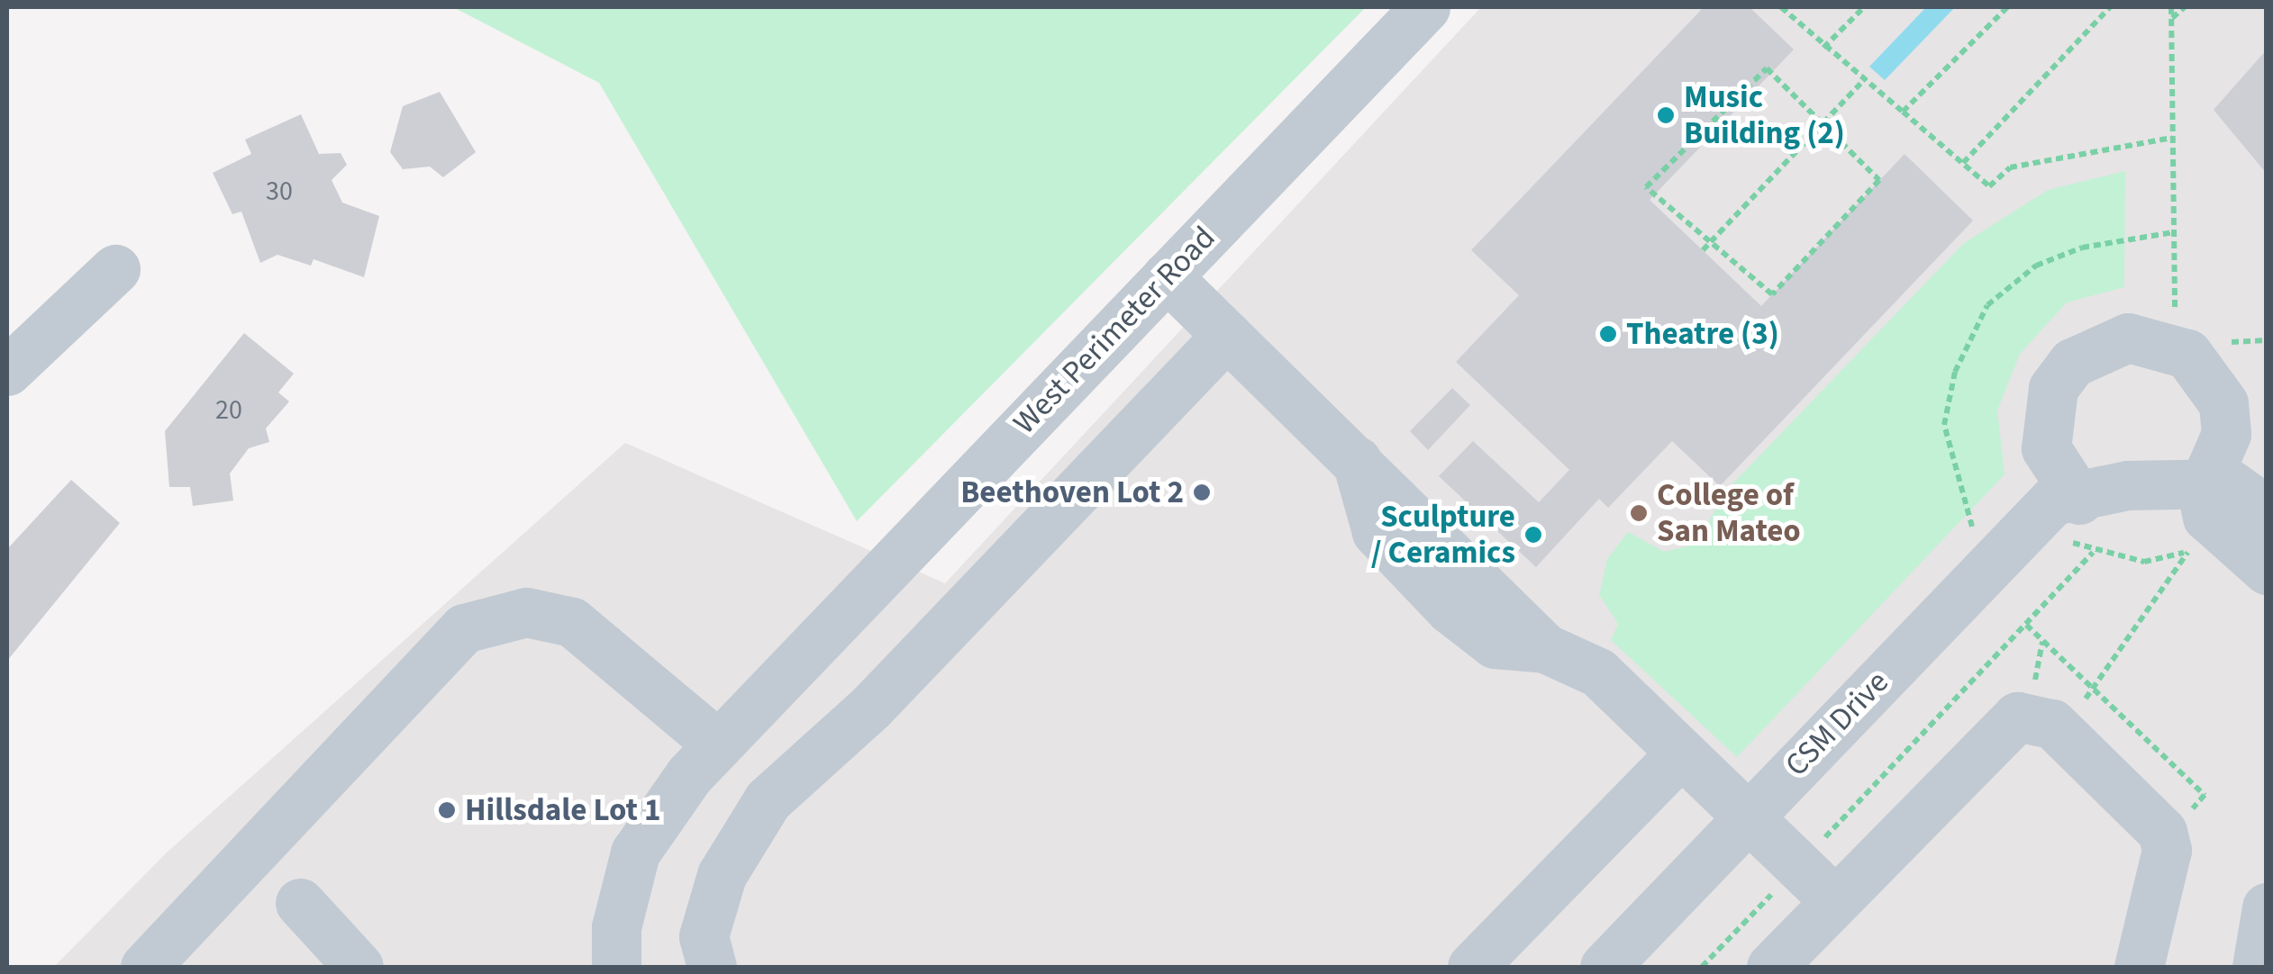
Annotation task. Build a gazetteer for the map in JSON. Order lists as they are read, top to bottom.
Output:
{
  "streets": {
    "street": ["West Perimeter Road", "CSM Drive"]
  },
  "places": [
    "Music Building (2)",
    "Theatre (3)",
    "Beethoven Lot 2",
    "College of San Mateo",
    "Sculpture / Ceramics",
    "Hillsdale Lot 1"
  ],
  "house_numbers": ["30", "20"]
}
